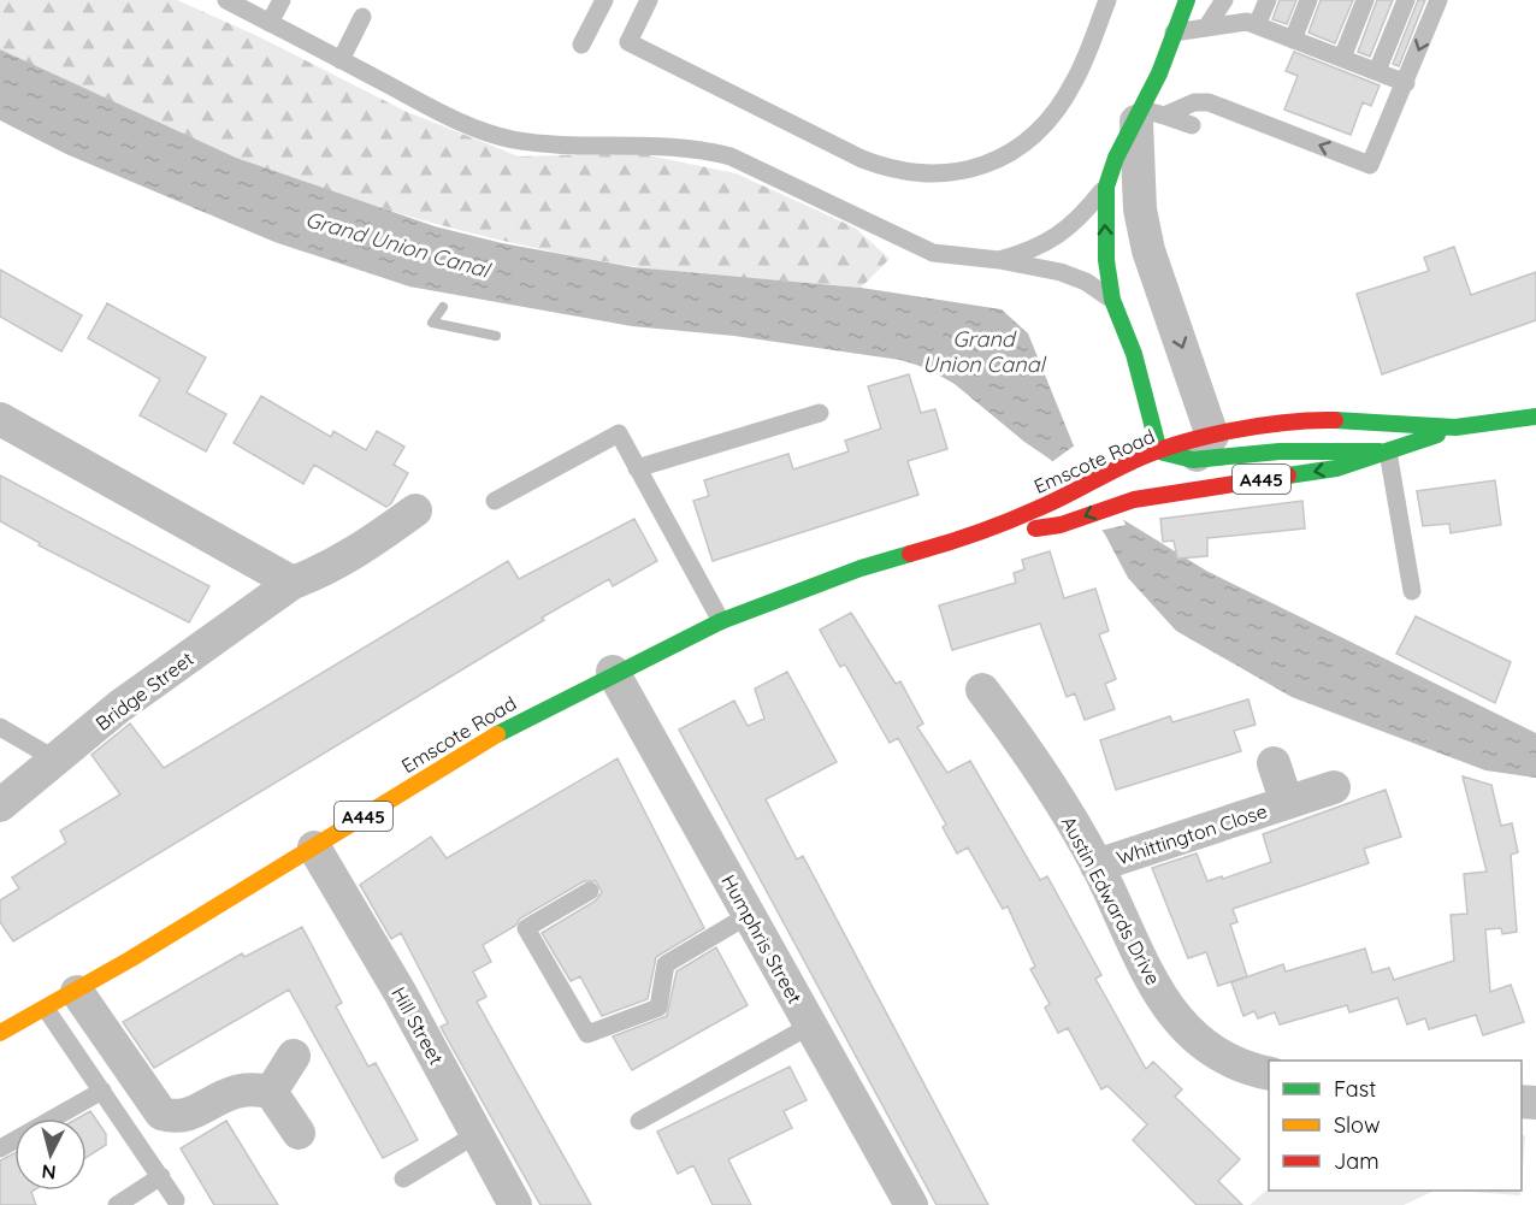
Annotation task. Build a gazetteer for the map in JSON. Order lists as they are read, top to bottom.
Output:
{
  "streets": {
    "main road": ["Emscote Road", "A445"],
    "street": [
      "Bridge Street",
      "Whittington Close",
      "Austin Edwards Drive",
      "Humphris Street",
      "Hill Street"
    ]
  },
  "crossings": [
    ["Emscote Road", "Humphris Street"],
    ["Emscote Road", "Hill Street"],
    ["Whittington Close", "Austin Edwards Drive"]
  ],
  "water": ["Grand Union Canal"],
  "legend": ["Fast", "Slow", "Jam"],
  "north": "bottom"
}
